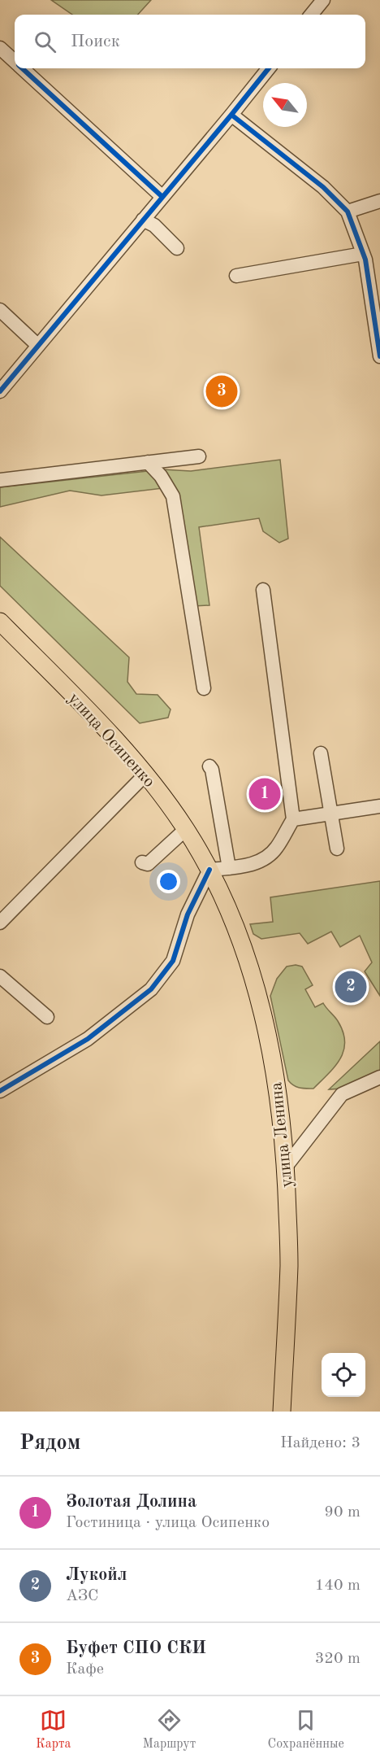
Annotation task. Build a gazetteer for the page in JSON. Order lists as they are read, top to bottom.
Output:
{
  "streets": {
    "main road": ["улица Осипенко", "улица Ленина"]
  },
  "crossings": [
    ["улица Осипенко", "улица Ленина"]
  ],
  "north": "top left",
  "page": {
    "search": "Поиск",
    "pins": ["3", "1", "2"],
    "heading": ["Рядом", "Найдено: 3"],
    "list": [
      {
        "mark": "1",
        "name": "Золотая Долина",
        "note": "Гостиница · улица Осипенко",
        "value": "90 m"
      },
      {
        "mark": "2",
        "name": "Лукойл",
        "note": "АЗС",
        "value": "140 m"
      },
      {
        "mark": "3",
        "name": "Буфет СПО СКИ",
        "note": "Кафе",
        "value": "320 m"
      }
    ],
    "nav": ["Карта", "Маршрут", "Сохранённые"]
  }
}
